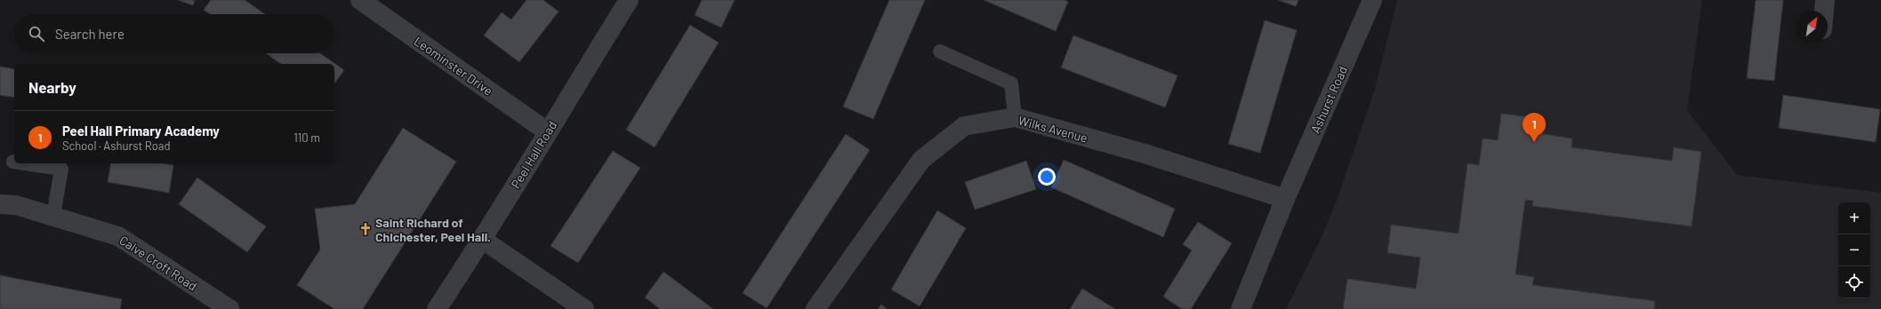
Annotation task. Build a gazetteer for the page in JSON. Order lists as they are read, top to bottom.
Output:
{
  "streets": {
    "street": [
      "Leominster Drive",
      "Ashurst Road",
      "Wilks Avenue",
      "Peel Hall Road",
      "Calve Croft Road"
    ]
  },
  "crossings": [
    ["Leominster Drive", "Peel Hall Road"],
    ["Ashurst Road", "Wilks Avenue"]
  ],
  "places": {
    "church": ["Saint Richard of Chichester, Peel Hall."]
  },
  "north": "top right",
  "page": {
    "search": "Search here",
    "heading": "Nearby",
    "list": [
      {
        "mark": "1",
        "name": "Peel Hall Primary Academy",
        "note": "School · Ashurst Road",
        "value": "110 m"
      }
    ],
    "pins": "1",
    "map_buttons": ["+", "−"]
  }
}
